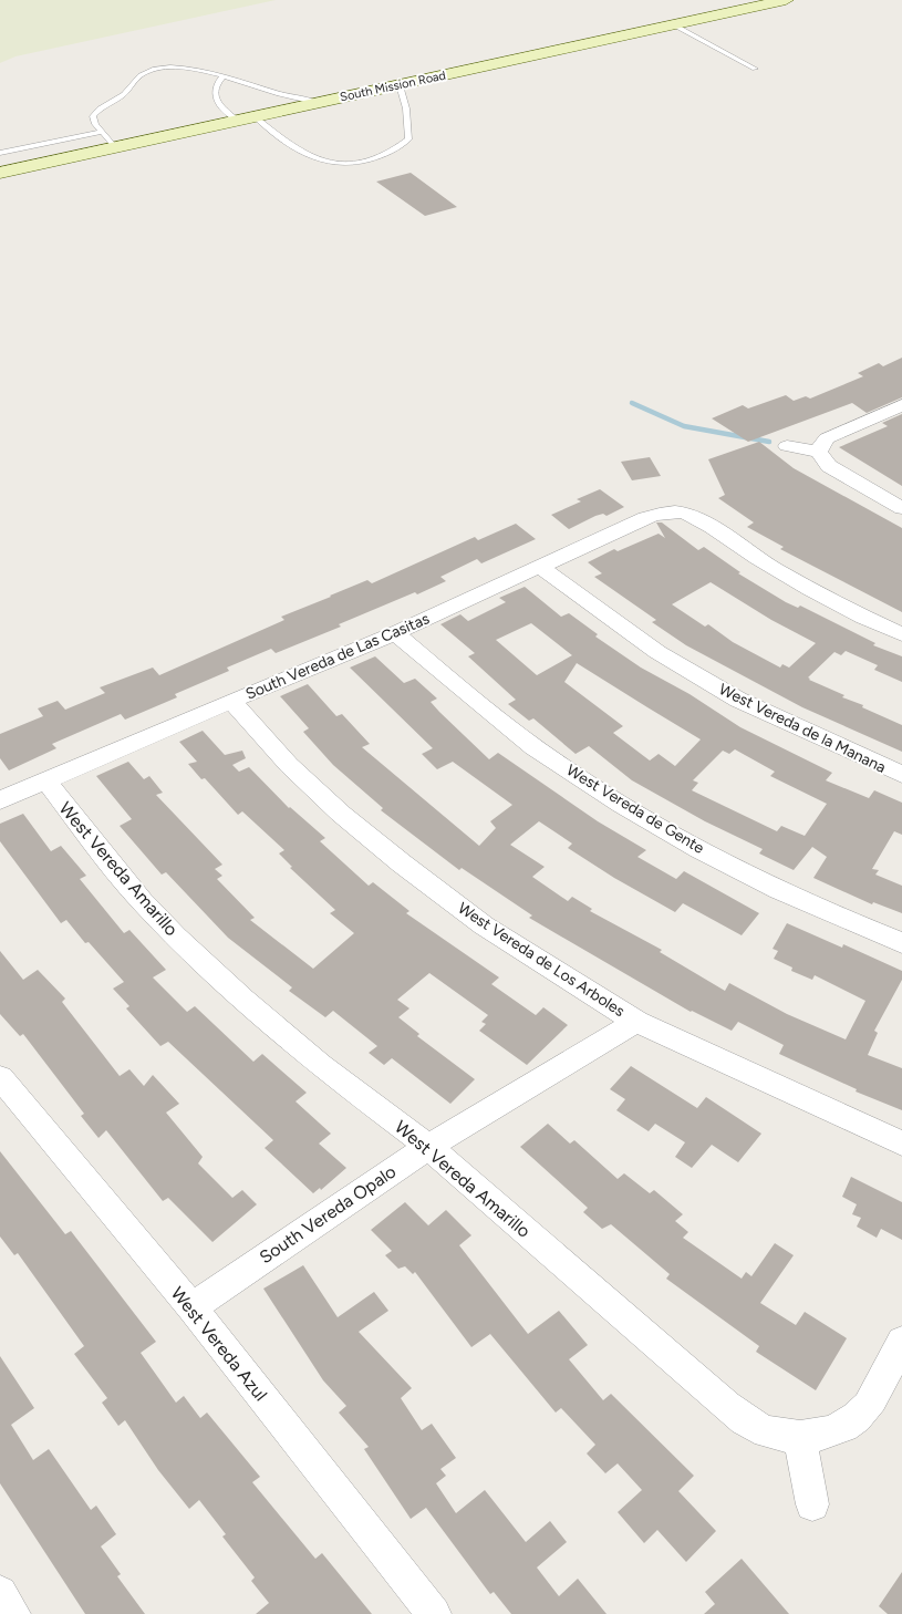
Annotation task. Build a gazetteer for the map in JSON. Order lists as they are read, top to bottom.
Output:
{
  "streets": {
    "main road": ["South Mission Road"],
    "street": [
      "South Vereda de Las Casitas",
      "West Vereda de la Manana",
      "West Vereda de Gente",
      "West Vereda Amarillo",
      "West Vereda de Los Arboles",
      "South Vereda Opalo",
      "West Vereda Azul"
    ]
  },
  "crossings": [
    ["South Vereda de Las Casitas", "West Vereda de la Manana"],
    ["South Vereda de Las Casitas", "West Vereda de Gente"],
    ["South Vereda de Las Casitas", "West Vereda Amarillo"],
    ["South Vereda de Las Casitas", "West Vereda de Los Arboles"],
    ["West Vereda Amarillo", "South Vereda Opalo"],
    ["West Vereda de Los Arboles", "South Vereda Opalo"],
    ["South Vereda Opalo", "West Vereda Azul"]
  ]
}
